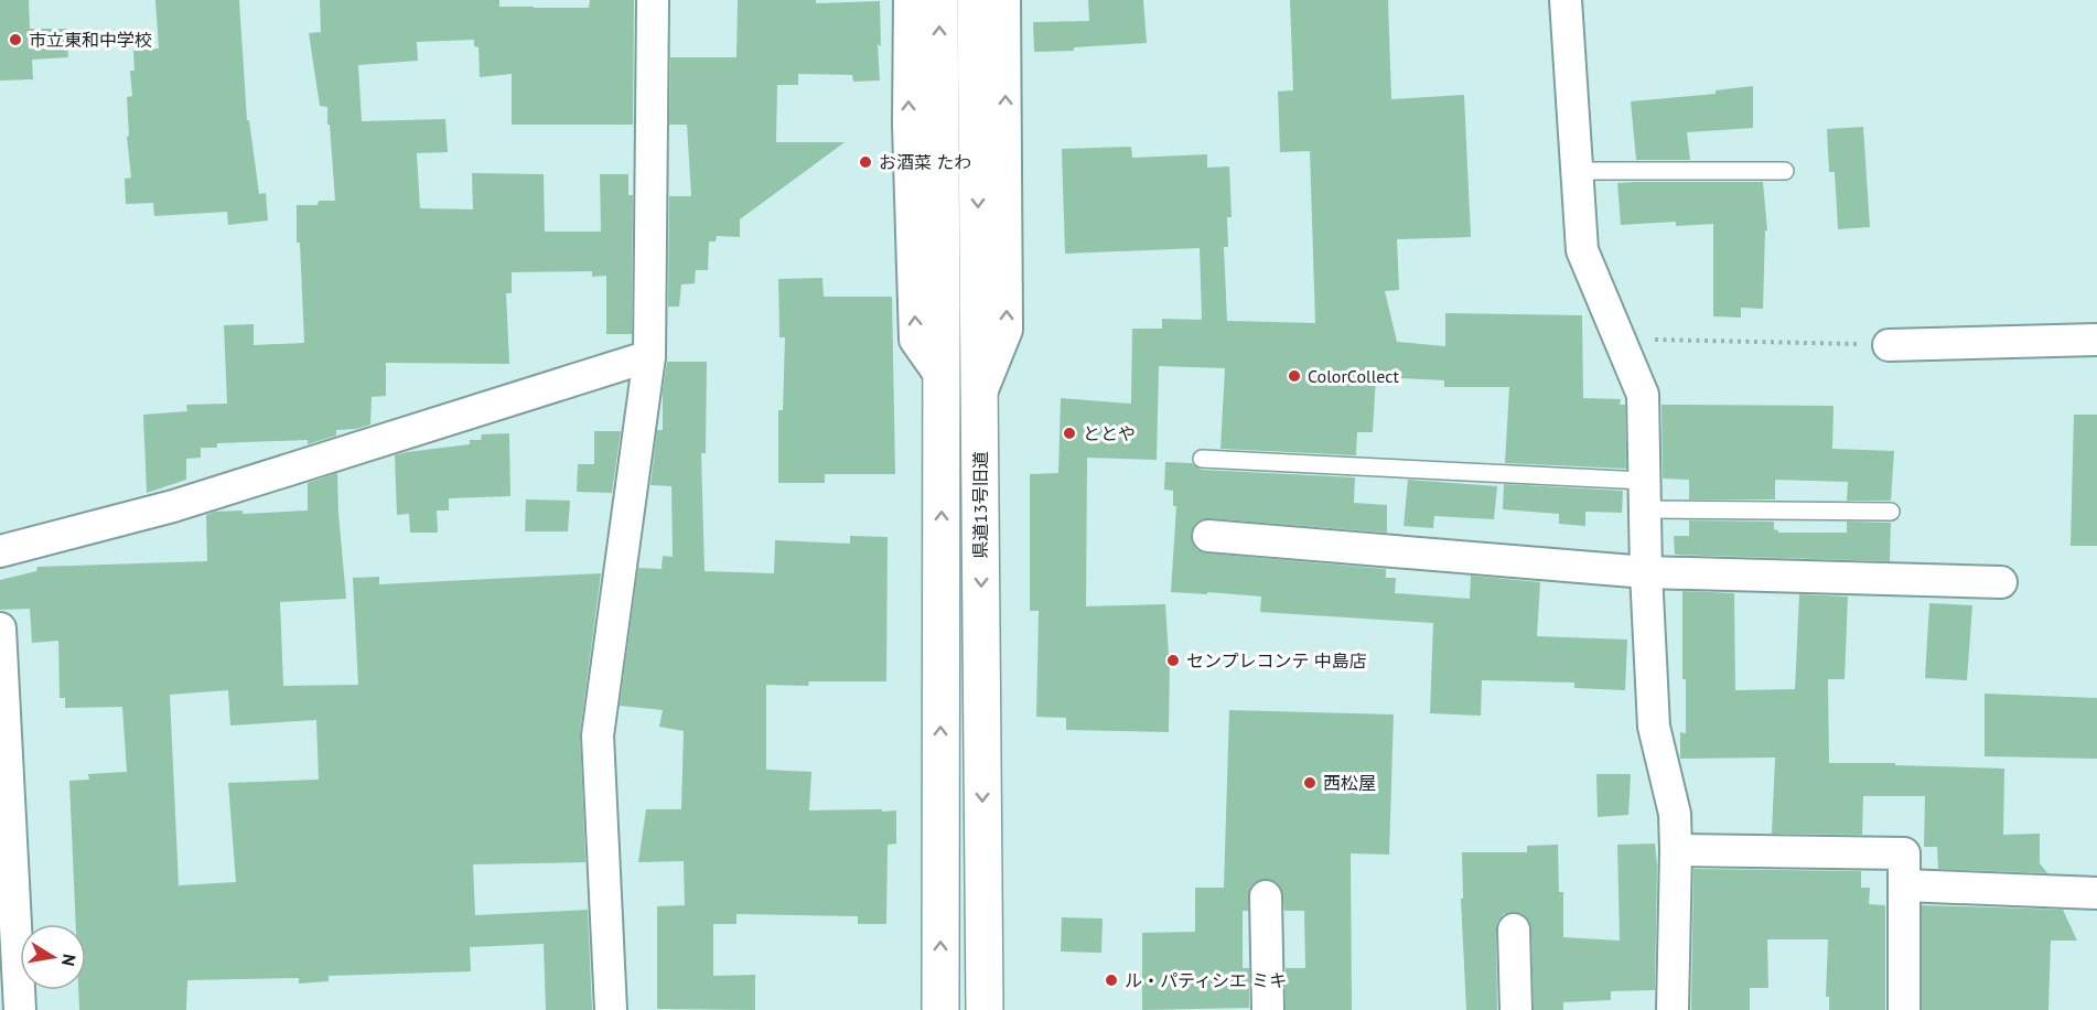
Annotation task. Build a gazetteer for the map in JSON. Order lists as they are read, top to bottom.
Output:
{
  "streets": {
    "street": ["県道13号旧道"]
  },
  "places": [
    "市立東和中学校",
    "お酒菜 たわ",
    "ColorCollect",
    "ととや",
    "センプレコンテ 中島店",
    "西松屋",
    "ル・パティシエ ミキ"
  ],
  "north": "right"
}
